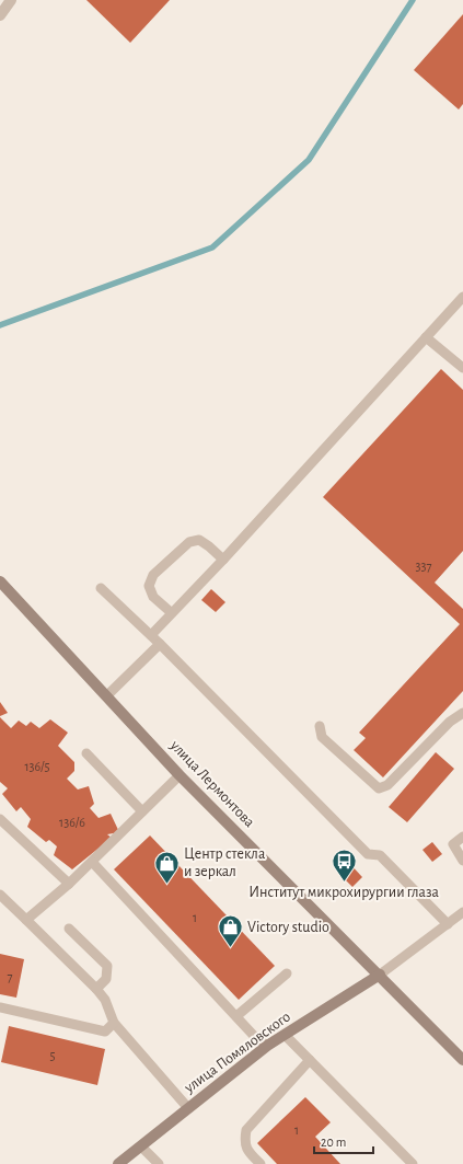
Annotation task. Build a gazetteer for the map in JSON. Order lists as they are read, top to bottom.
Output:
{
  "streets": {
    "main road": ["улица Лермонтова", "улица Помяловского"]
  },
  "crossings": [
    ["улица Лермонтова", "улица Помяловского"]
  ],
  "places": {
    "bus stop": ["Институт микрохирургии глаза"],
    "shop": ["Центр стекла и зеркал", "Victory studio"]
  },
  "house_numbers": [
    "337",
    "136/5",
    "136/6",
    "1",
    "7",
    "5",
    "1"
  ],
  "scale_bar": "20 m"
}
